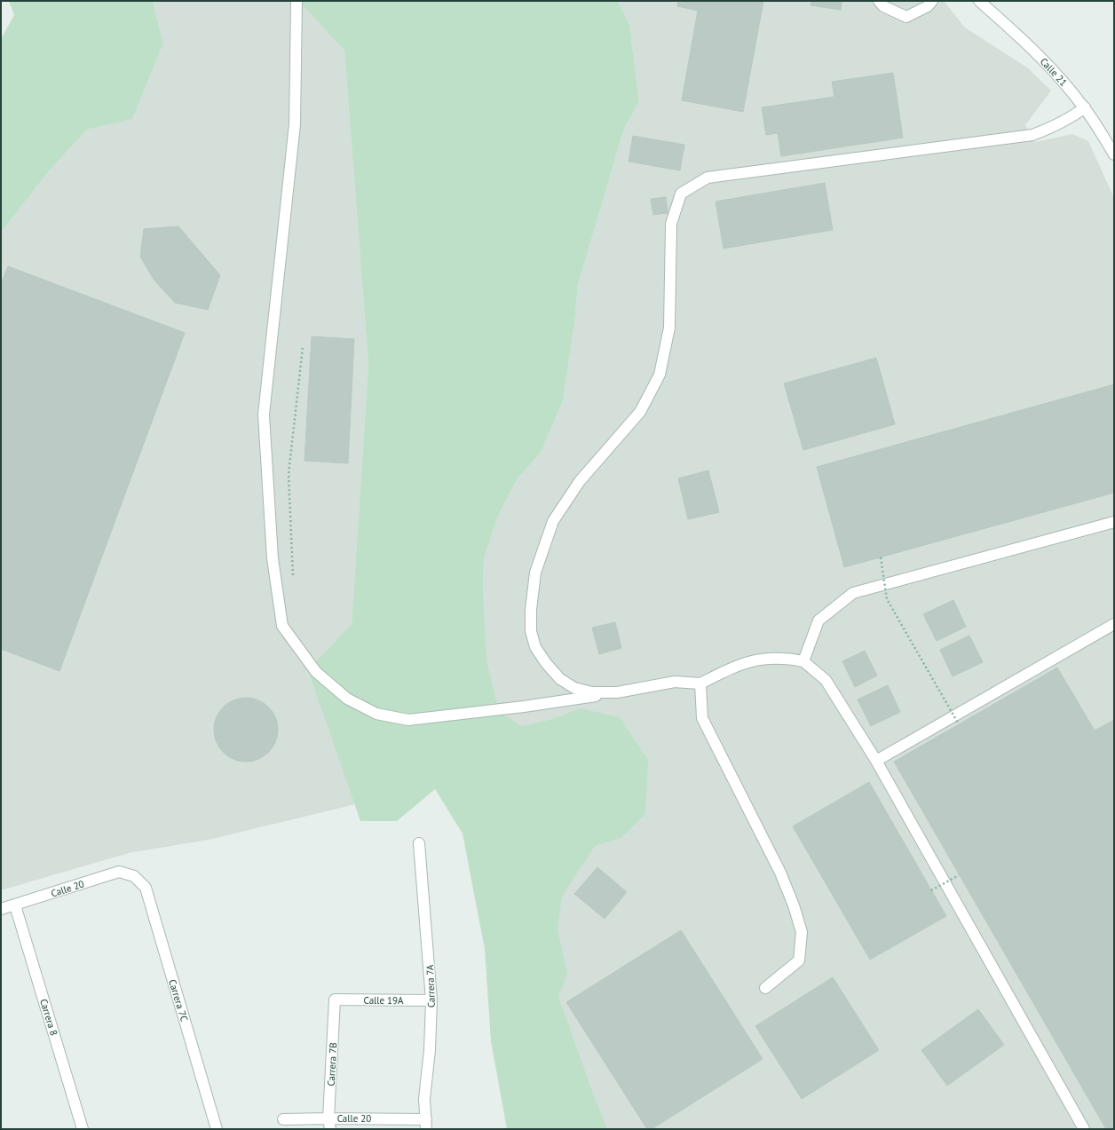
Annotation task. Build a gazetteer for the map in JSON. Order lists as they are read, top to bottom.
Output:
{
  "streets": {
    "street": [
      "Calle 21",
      "Calle 20",
      "Carrera 7A",
      "Carrera 7C",
      "Calle 19A",
      "Carrera 8",
      "Carrera 7B"
    ]
  },
  "crossings": [
    ["Calle 20", "Carrera 7A"],
    ["Calle 20", "Carrera 7C"],
    ["Calle 20", "Carrera 8"],
    ["Calle 20", "Carrera 7B"],
    ["Carrera 7A", "Calle 19A"],
    ["Calle 19A", "Carrera 7B"]
  ]
}
